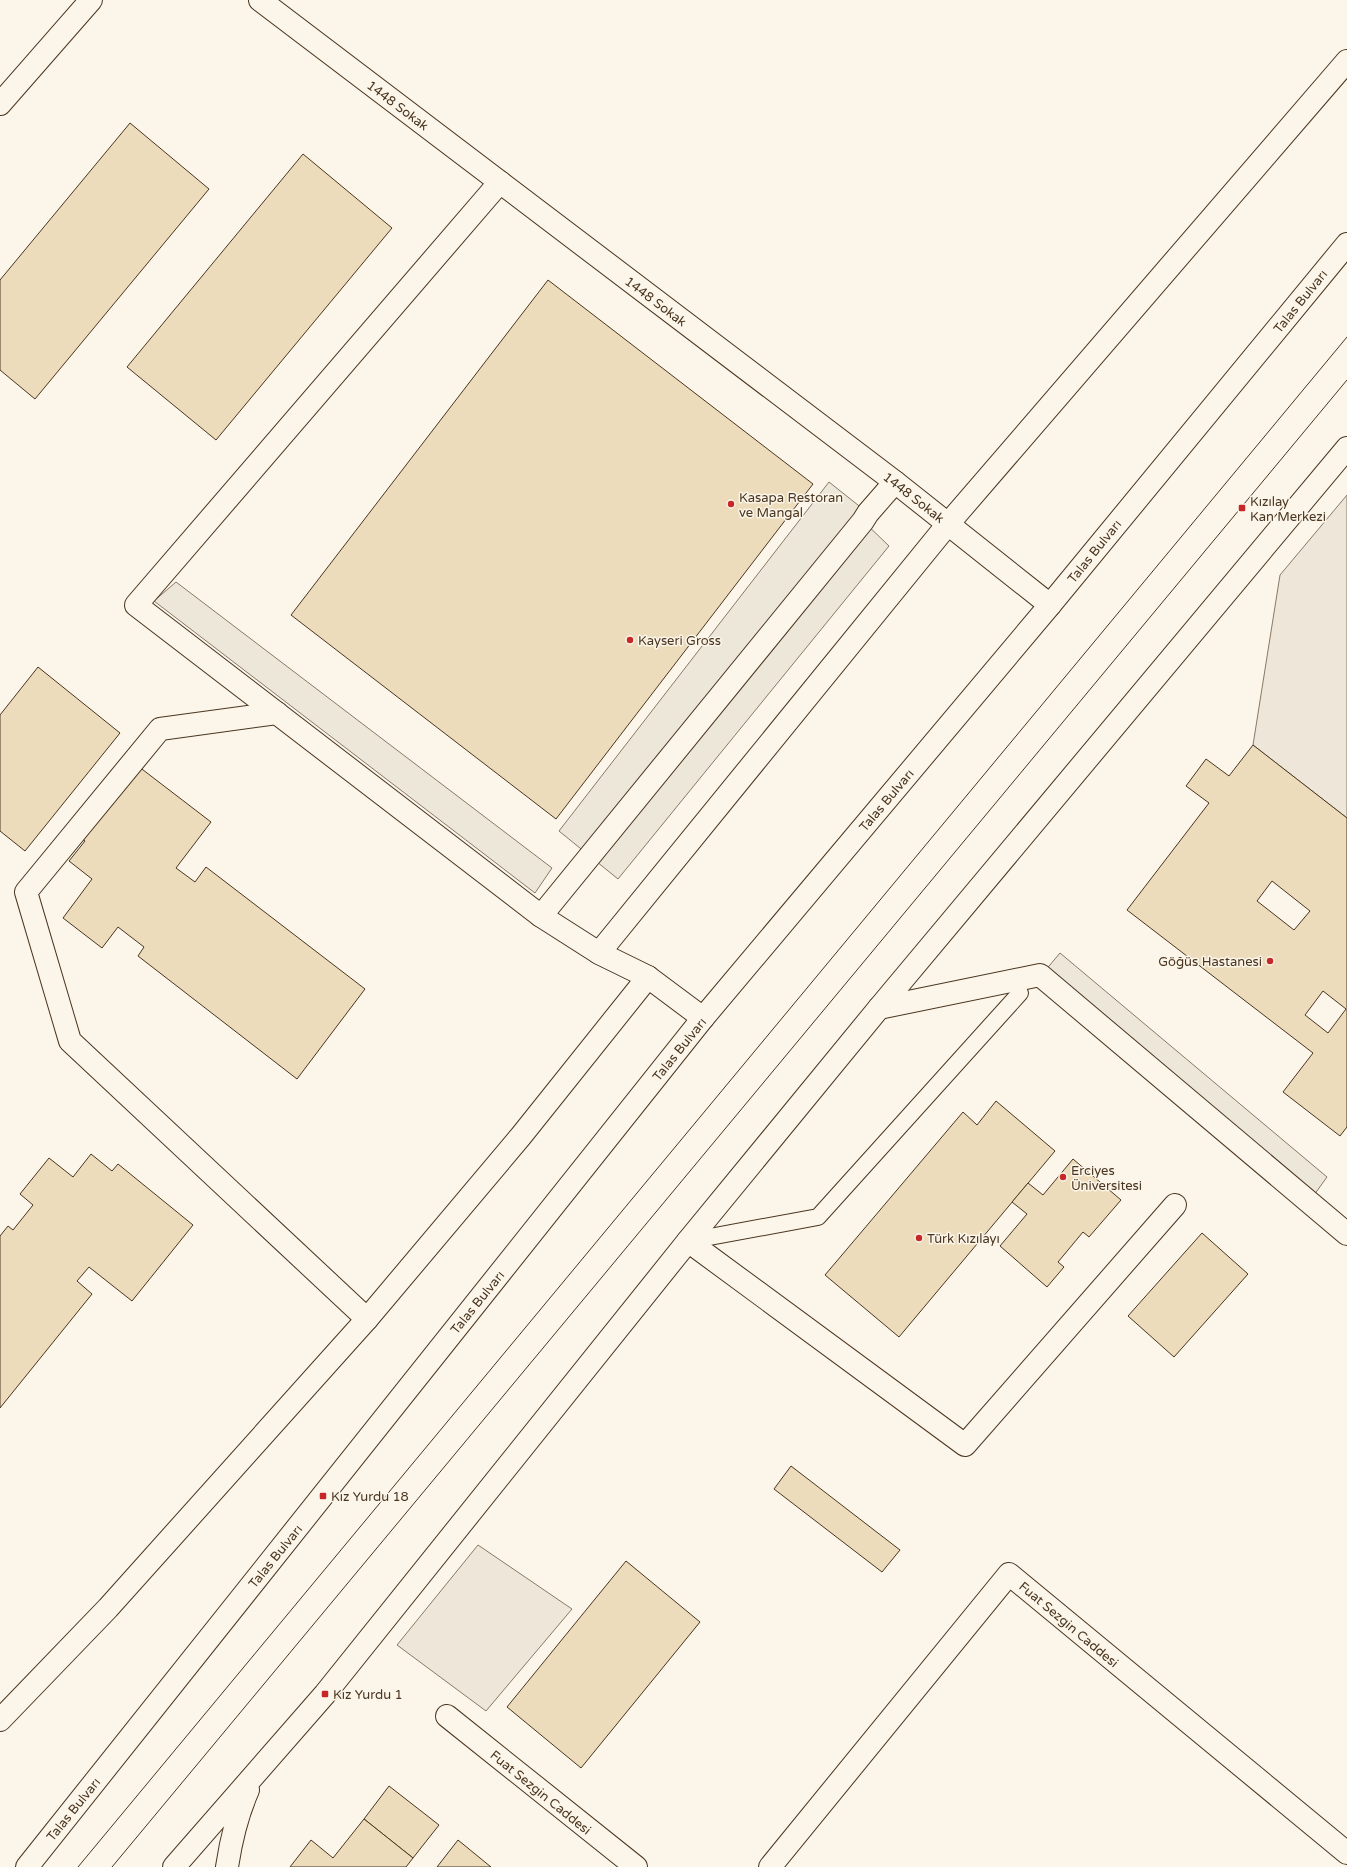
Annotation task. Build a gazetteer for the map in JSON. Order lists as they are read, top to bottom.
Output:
{
  "streets": {
    "street": ["1448 Sokak", "Talas Bulvarı", "Fuat Sezgin Caddesi"]
  },
  "crossings": [
    ["1448 Sokak", "Talas Bulvarı"]
  ],
  "places": {
    "other": [
      "Kasapa Restoran ve Mangal",
      "Kayseri Gross",
      "Göğüs Hastanesi",
      "Erciyes Üniversitesi",
      "Türk Kızılayı"
    ],
    "transit": ["Kızılay Kan Merkezi", "Kız Yurdu 18", "Kız Yurdu 1"]
  }
}
